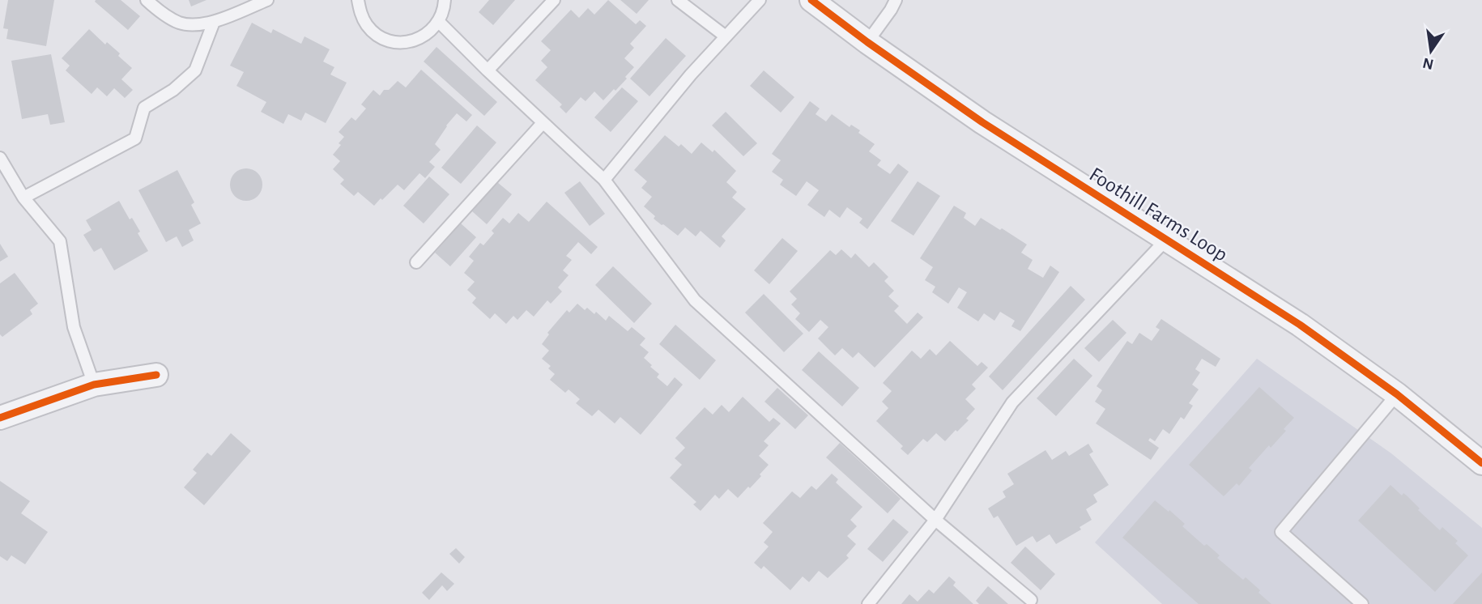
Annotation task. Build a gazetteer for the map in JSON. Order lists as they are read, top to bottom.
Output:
{
  "streets": {
    "street": ["Foothill Farms Loop"]
  },
  "north": "bottom"
}
